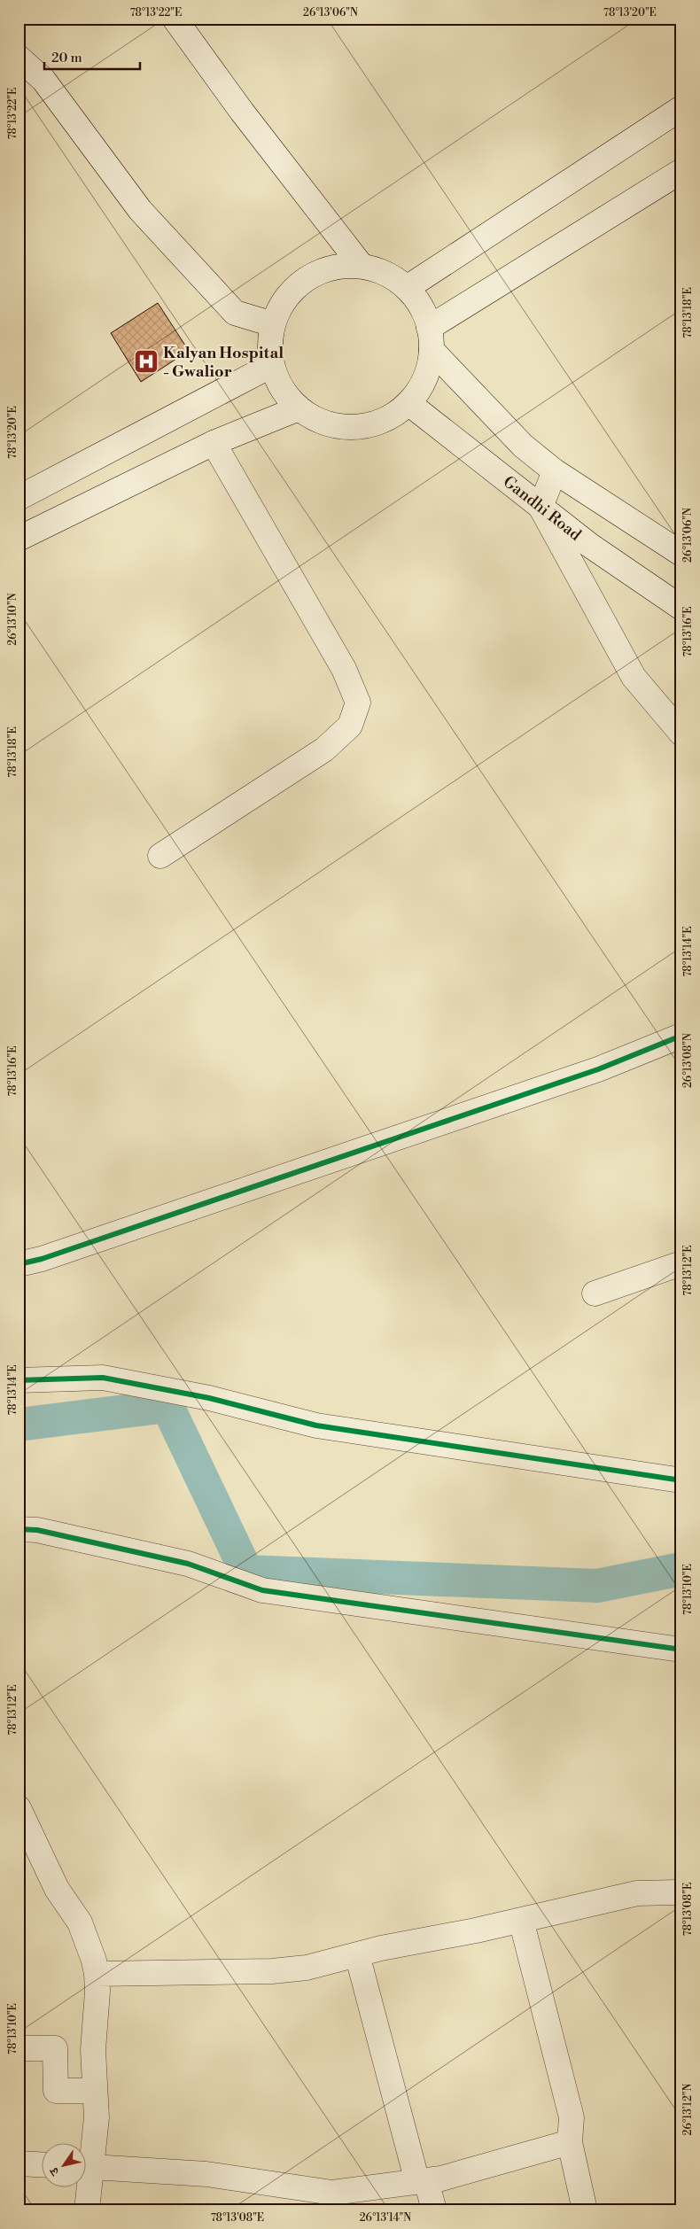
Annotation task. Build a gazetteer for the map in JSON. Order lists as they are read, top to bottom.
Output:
{
  "streets": {
    "street": ["Gandhi Road"]
  },
  "places": {
    "hospital": ["Kalyan Hospital - Gwalior"]
  },
  "scale_bar": "20 m",
  "north": "bottom left",
  "coordinates": [
    "78°13'22\"E",
    "26°13'06\"N",
    "78°13'20\"E",
    "78°13'18\"E",
    "26°13'10\"N",
    "78°13'16\"E",
    "78°13'14\"E",
    "26°13'08\"N",
    "78°13'12\"E",
    "78°13'10\"E",
    "78°13'08\"E",
    "26°13'12\"N",
    "26°13'14\"N"
  ]
}
